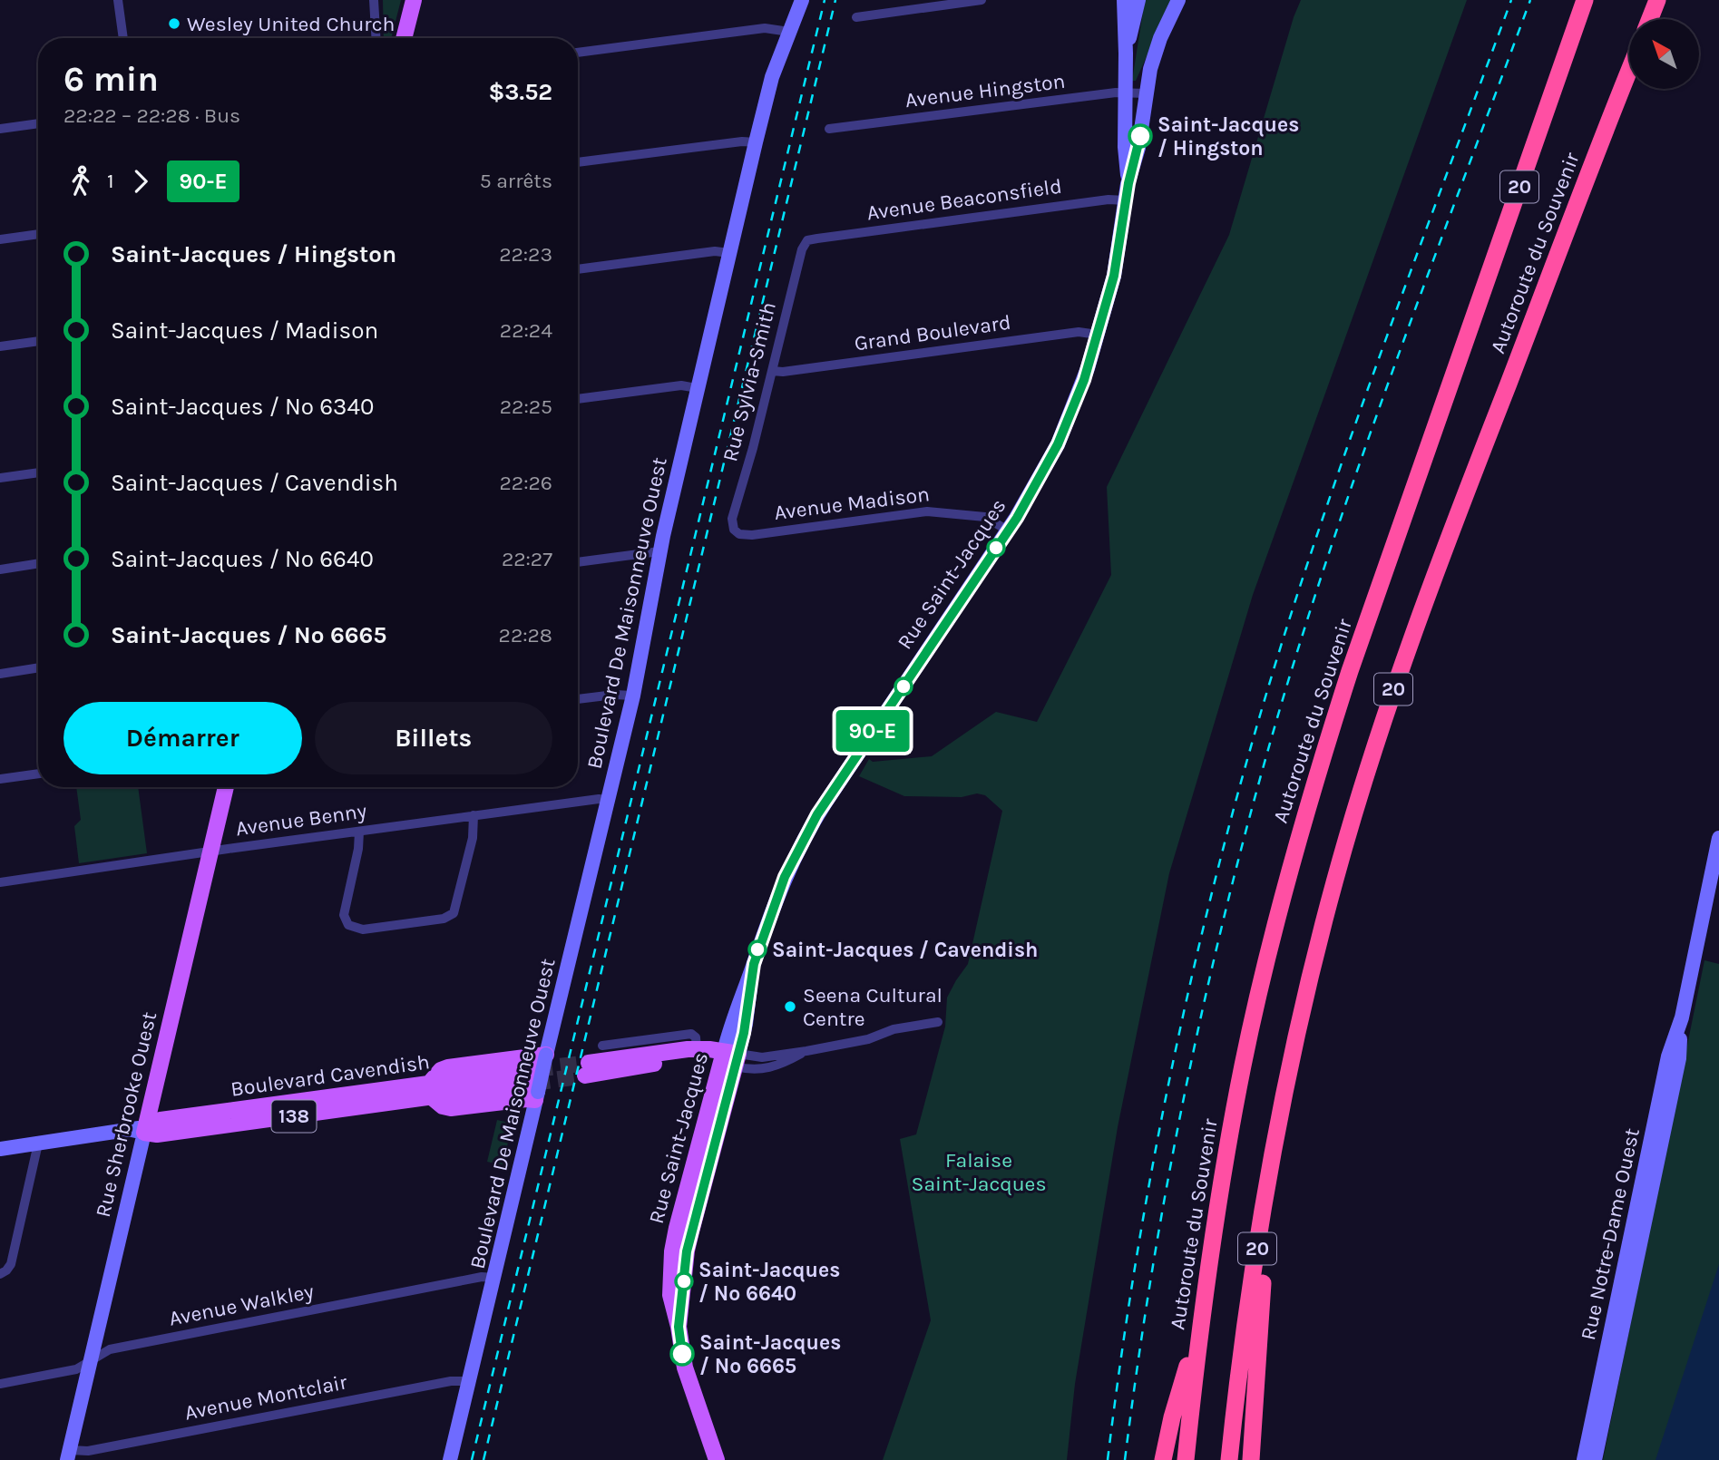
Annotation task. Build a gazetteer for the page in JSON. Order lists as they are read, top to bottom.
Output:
{
  "streets": {
    "highway": ["20", "Autoroute du Souvenir"],
    "main road": [
      "Rue Saint-Jacques",
      "Boulevard De Maisonneuve Ouest",
      "Boulevard Cavendish",
      "Rue Sherbrooke Ouest",
      "138",
      "Rue Notre-Dame Ouest"
    ],
    "street": [
      "Avenue Hingston",
      "Avenue Beaconsfield",
      "Grand Boulevard",
      "Rue Sylvia-Smith",
      "Avenue Madison",
      "Avenue Benny",
      "Avenue Walkley",
      "Avenue Montclair"
    ]
  },
  "crossings": [
    ["Avenue Hingston", "Rue Saint-Jacques"],
    ["Avenue Beaconsfield", "Rue Sylvia-Smith"],
    ["Avenue Beaconsfield", "Rue Saint-Jacques"],
    ["Grand Boulevard", "Rue Sylvia-Smith"],
    ["Grand Boulevard", "Rue Saint-Jacques"],
    ["Rue Sylvia-Smith", "Avenue Madison"],
    ["Avenue Madison", "Rue Saint-Jacques"],
    ["Boulevard De Maisonneuve Ouest", "Avenue Benny"],
    ["Boulevard De Maisonneuve Ouest", "Boulevard Cavendish"],
    ["Boulevard De Maisonneuve Ouest", "Avenue Walkley"],
    ["Boulevard De Maisonneuve Ouest", "Avenue Montclair"],
    ["Avenue Benny", "Rue Sherbrooke Ouest"],
    ["Boulevard Cavendish", "Rue Sherbrooke Ouest"],
    ["Rue Sherbrooke Ouest", "Avenue Walkley"],
    ["Rue Sherbrooke Ouest", "Avenue Montclair"]
  ],
  "parks": ["Falaise Saint-Jacques"],
  "places": [
    "Wesley United Church",
    "Saint-Jacques / Hingston",
    "Saint-Jacques / Cavendish",
    "Seena Cultural Centre",
    "Saint-Jacques / No 6640",
    "Saint-Jacques / No 6665"
  ],
  "lines": ["bus line 90-E"],
  "north": "top left",
  "page": {
    "on_map": "90-E",
    "heading": ["6 min", "22:22 – 22:28 · Bus", "$3.52"],
    "legs": ["1", "90-E", "5 arrêts"],
    "list": [
      {
        "name": "Saint-Jacques / Hingston",
        "value": "22:23"
      },
      {
        "name": "Saint-Jacques / Madison",
        "value": "22:24"
      },
      {
        "name": "Saint-Jacques / No 6340",
        "value": "22:25"
      },
      {
        "name": "Saint-Jacques / Cavendish",
        "value": "22:26"
      },
      {
        "name": "Saint-Jacques / No 6640",
        "value": "22:27"
      },
      {
        "name": "Saint-Jacques / No 6665",
        "value": "22:28"
      }
    ],
    "buttons": ["Démarrer", "Billets"]
  }
}
